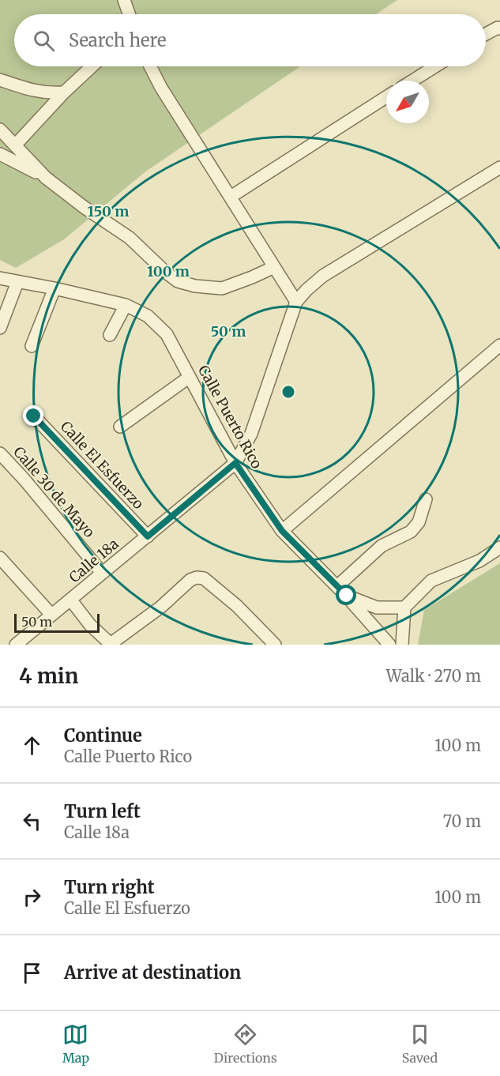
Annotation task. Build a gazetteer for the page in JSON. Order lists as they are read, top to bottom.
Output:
{
  "streets": {
    "street": [
      "Calle Puerto Rico",
      "Calle El Esfuerzo",
      "Calle 30 de Mayo",
      "Calle 18a"
    ]
  },
  "crossings": [
    ["Calle Puerto Rico", "Calle 18a"],
    ["Calle El Esfuerzo", "Calle 18a"],
    ["Calle 30 de Mayo", "Calle 18a"]
  ],
  "scale_bar": "50 m",
  "north": "bottom left",
  "page": {
    "search": "Search here",
    "scale": "50 m",
    "heading": ["4 min", "Walk · 270 m"],
    "list": [
      ["Continue", "Calle Puerto Rico", "100 m"],
      ["Turn left", "Calle 18a", "70 m"],
      ["Turn right", "Calle El Esfuerzo", "100 m"],
      "Arrive at destination"
    ],
    "nav": ["Map", "Directions", "Saved"]
  },
  "rings": ["150 m", "100 m", "50 m"]
}
